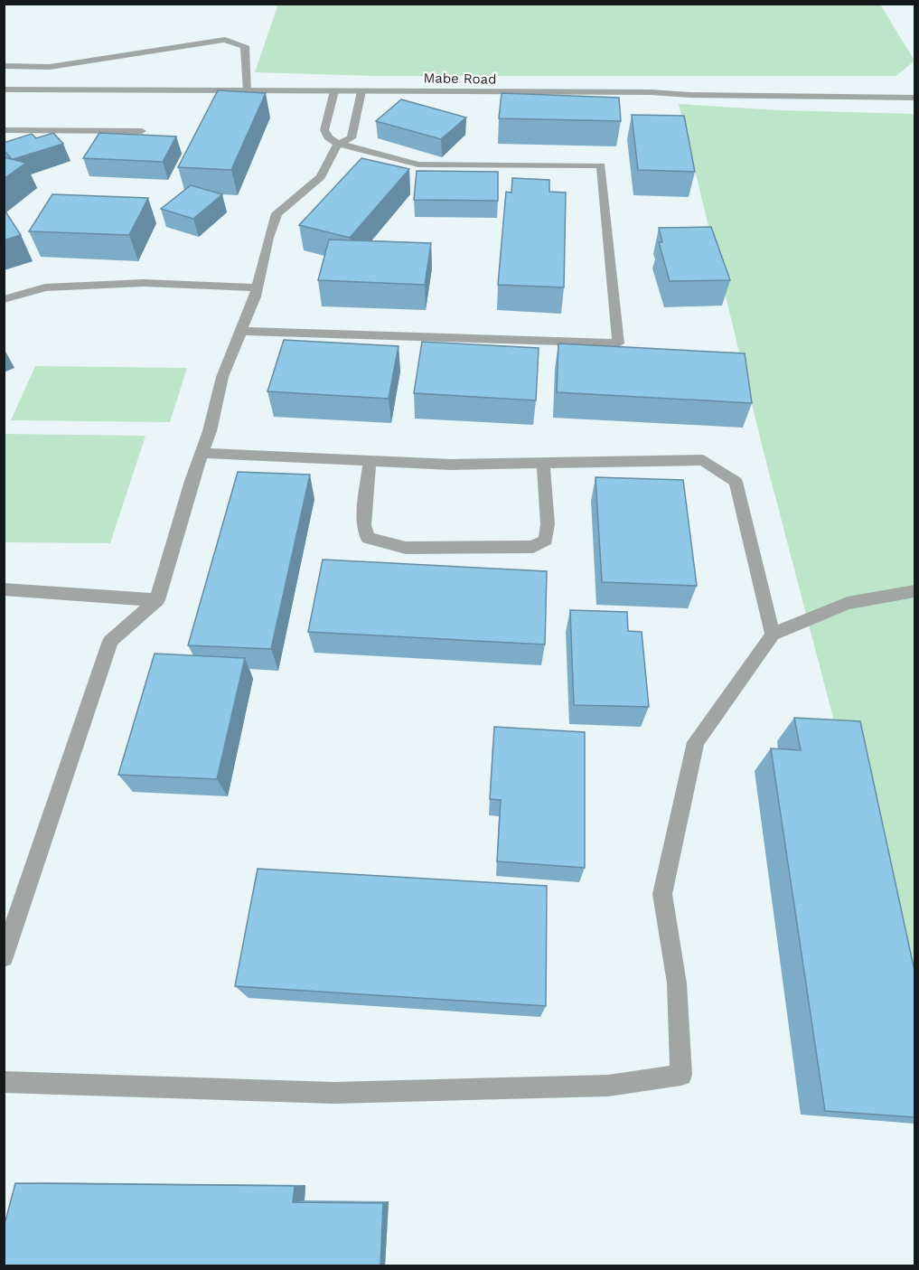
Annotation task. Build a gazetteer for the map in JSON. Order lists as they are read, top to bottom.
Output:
{
  "streets": {
    "street": ["Mabe Road"]
  }
}
